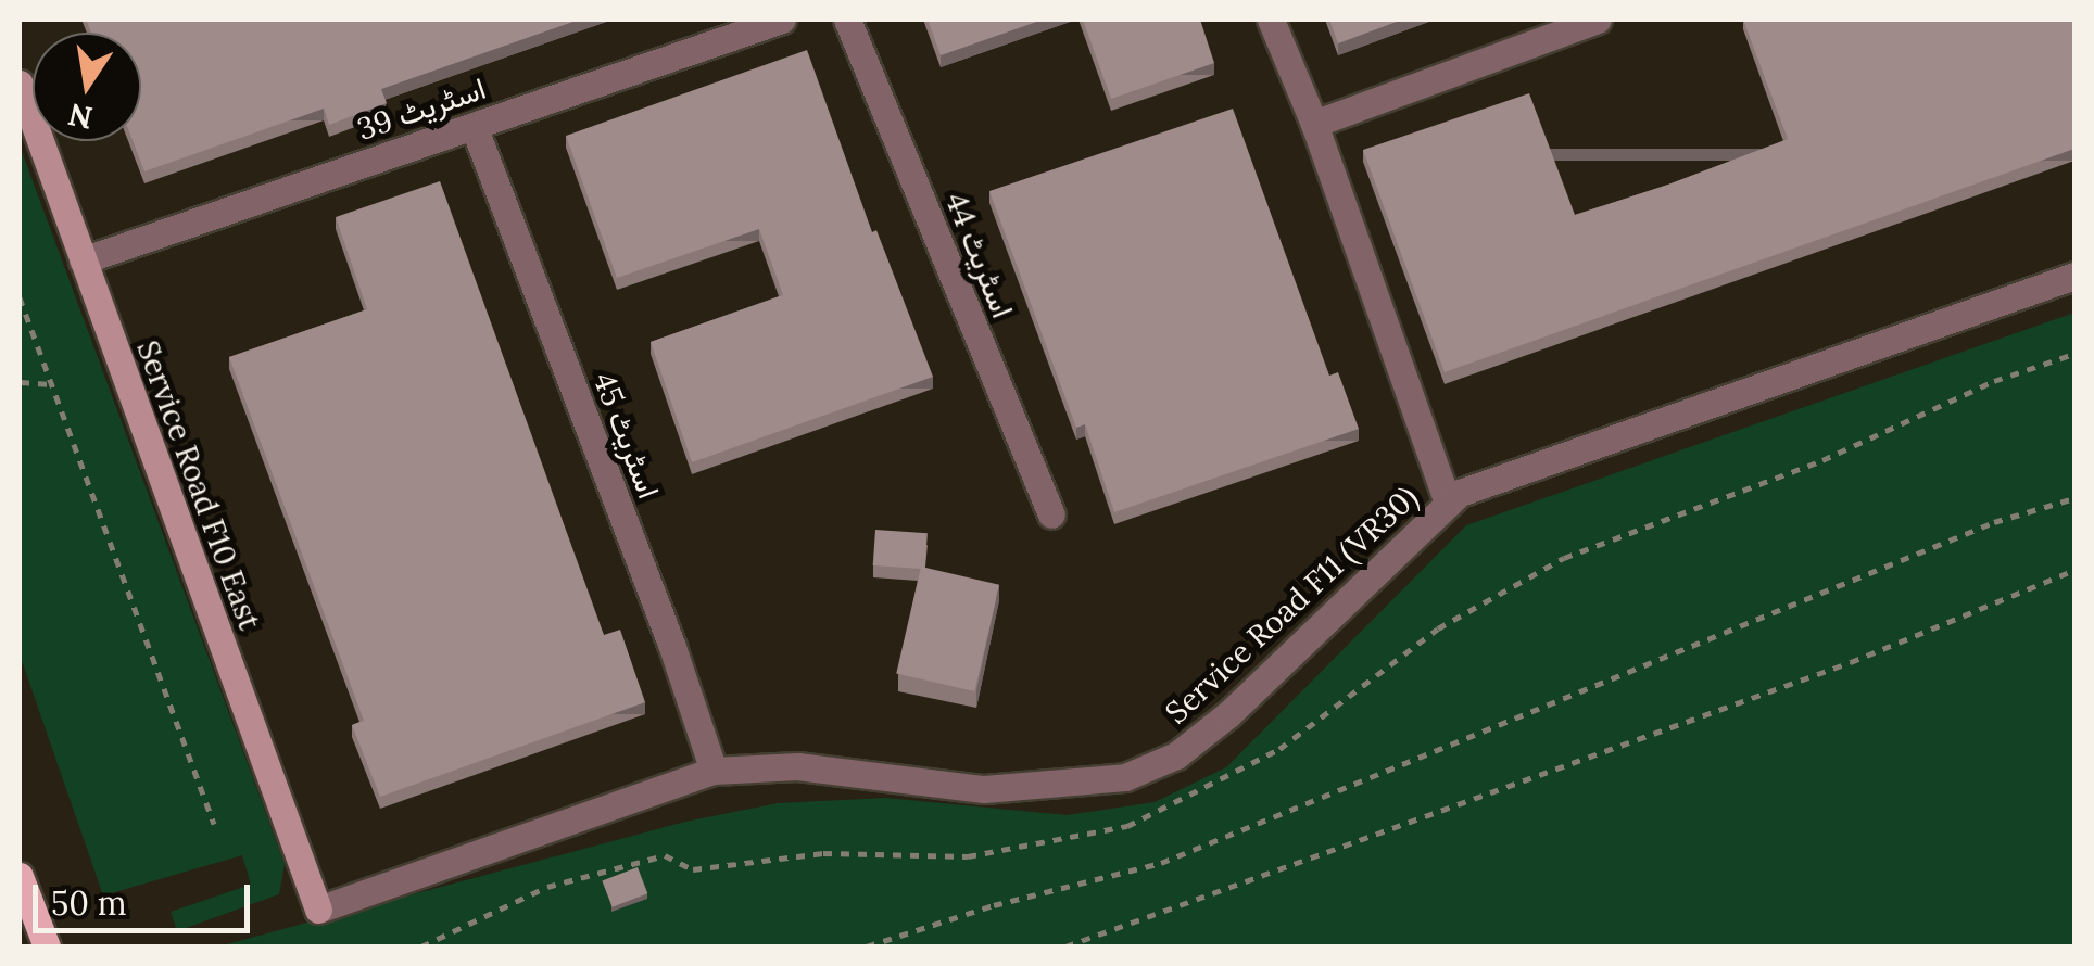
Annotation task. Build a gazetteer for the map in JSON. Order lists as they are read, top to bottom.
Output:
{
  "streets": {
    "street": [
      "اسٹریٹ 39",
      "اسٹریٹ 44",
      "اسٹریٹ 45",
      "Service Road F10 East",
      "Service Road F11 (VR30)"
    ]
  },
  "crossings": [
    ["اسٹریٹ 39", "اسٹریٹ 45"],
    ["اسٹریٹ 39", "Service Road F10 East"],
    ["اسٹریٹ 45", "Service Road F11 (VR30)"],
    ["Service Road F10 East", "Service Road F11 (VR30)"]
  ],
  "scale_bar": "50 m",
  "north": "bottom"
}
